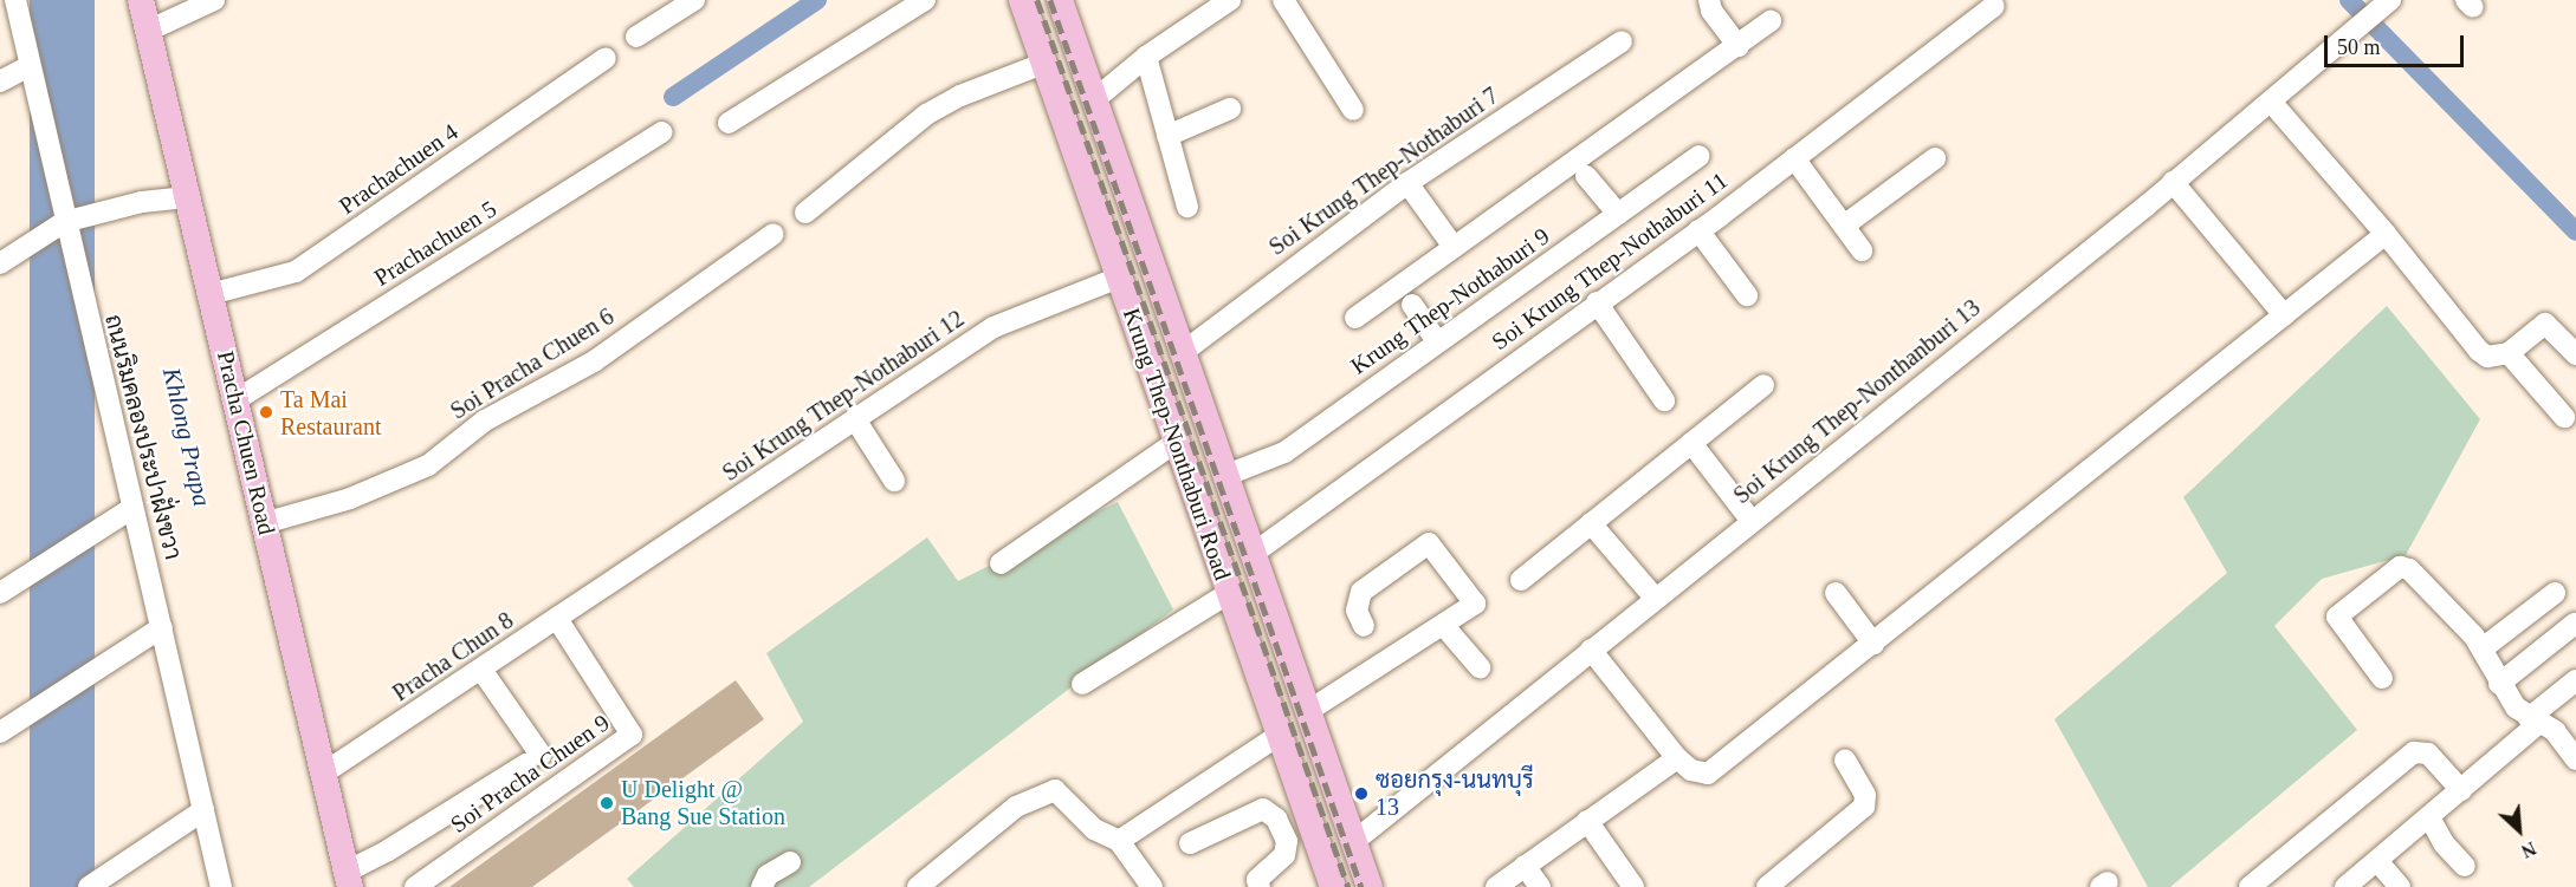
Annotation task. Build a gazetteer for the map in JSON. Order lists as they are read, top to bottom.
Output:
{
  "streets": {
    "main road": ["Pracha Chuen Road", "Krung Thep-Nonthaburi Road"],
    "street": [
      "Prachachuen 4",
      "Soi Krung Thep-Nothaburi 7",
      "Prachachuen 5",
      "Soi Krung Thep-Nothaburi 11",
      "Krung Thep-Nothaburi 9",
      "Soi Pracha Chuen 6",
      "Soi Krung Thep-Nothaburi 12",
      "Soi Krung Thep-Nonthanburi 13",
      "ถนนริมคลองประปาฝั่งขวา",
      "Pracha Chun 8",
      "Soi Pracha Chuen 9"
    ]
  },
  "crossings": [
    ["Prachachuen 4", "Pracha Chuen Road"],
    ["Soi Krung Thep-Nothaburi 7", "Krung Thep-Nonthaburi Road"],
    ["Prachachuen 5", "Pracha Chuen Road"],
    ["Soi Krung Thep-Nothaburi 11", "Krung Thep-Nonthaburi Road"],
    ["Krung Thep-Nothaburi 9", "Krung Thep-Nonthaburi Road"],
    ["Soi Pracha Chuen 6", "Pracha Chuen Road"],
    ["Soi Krung Thep-Nothaburi 12", "Krung Thep-Nonthaburi Road"],
    ["Soi Krung Thep-Nothaburi 12", "Pracha Chun 8"],
    ["Soi Krung Thep-Nonthanburi 13", "Krung Thep-Nonthaburi Road"],
    ["Pracha Chuen Road", "Pracha Chun 8"],
    ["Pracha Chun 8", "Soi Pracha Chuen 9"]
  ],
  "water": ["Khlong Prapa"],
  "places": ["Ta Mai Restaurant", "ซอยกรุง-นนทบุรี 13", "U Delight @ Bang Sue Station"],
  "scale_bar": "50 m",
  "north": "bottom right"
}
